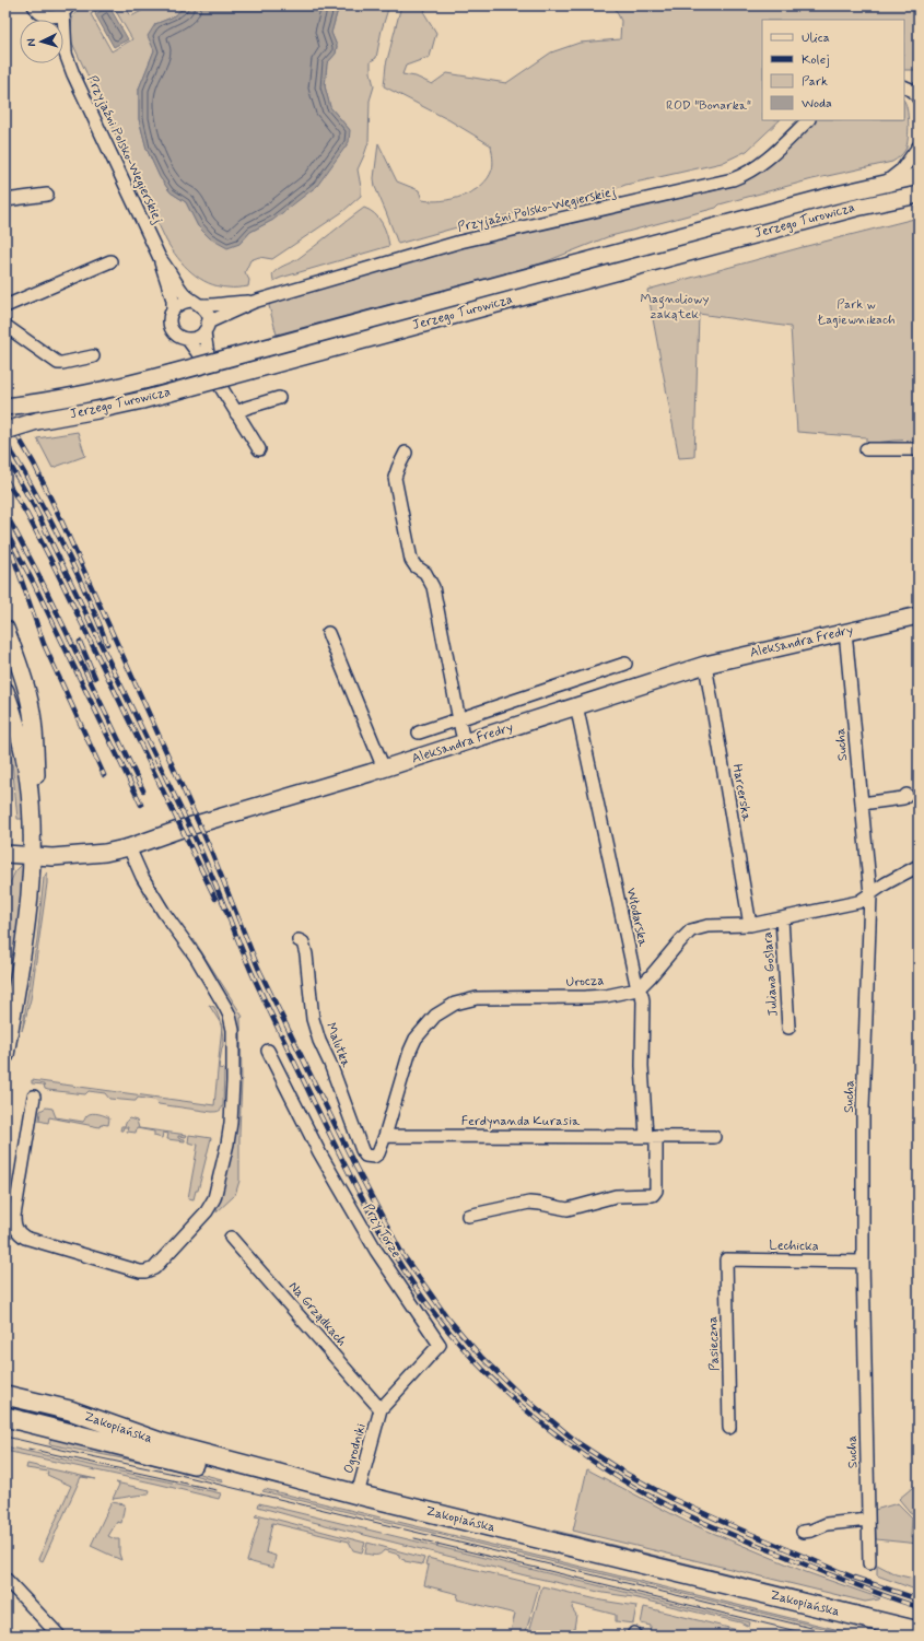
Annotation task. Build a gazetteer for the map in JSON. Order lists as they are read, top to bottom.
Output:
{
  "streets": {
    "main road": ["Jerzego Turowicza", "Aleksandra Fredry", "Zakopiańska"],
    "street": [
      "Przyjaźni Polsko-Węgierskiej",
      "Sucha",
      "Harcerska",
      "Włodarska",
      "Juliana Goslara",
      "Urocza",
      "Malutka",
      "Ferdynanda Kurasia",
      "Przy Torze",
      "Lechicka",
      "Na Grządkach",
      "Pasieczna",
      "Ogrodniki"
    ]
  },
  "crossings": [
    ["Aleksandra Fredry", "Sucha"],
    ["Aleksandra Fredry", "Harcerska"],
    ["Aleksandra Fredry", "Włodarska"],
    ["Sucha", "Lechicka"],
    ["Włodarska", "Urocza"],
    ["Włodarska", "Ferdynanda Kurasia"],
    ["Urocza", "Malutka"],
    ["Urocza", "Ferdynanda Kurasia"],
    ["Przy Torze", "Na Grządkach"],
    ["Przy Torze", "Ogrodniki"],
    ["Lechicka", "Pasieczna"],
    ["Na Grządkach", "Ogrodniki"],
    ["Zakopiańska", "Ogrodniki"]
  ],
  "parks": ["ROD \"Bonarka\"", "Magnoliowy zakątek", "Park w Łagiewnikach"],
  "legend": [
    "Ulica",
    "Kolej",
    "Park",
    "Woda"
  ],
  "north": "left"
}
